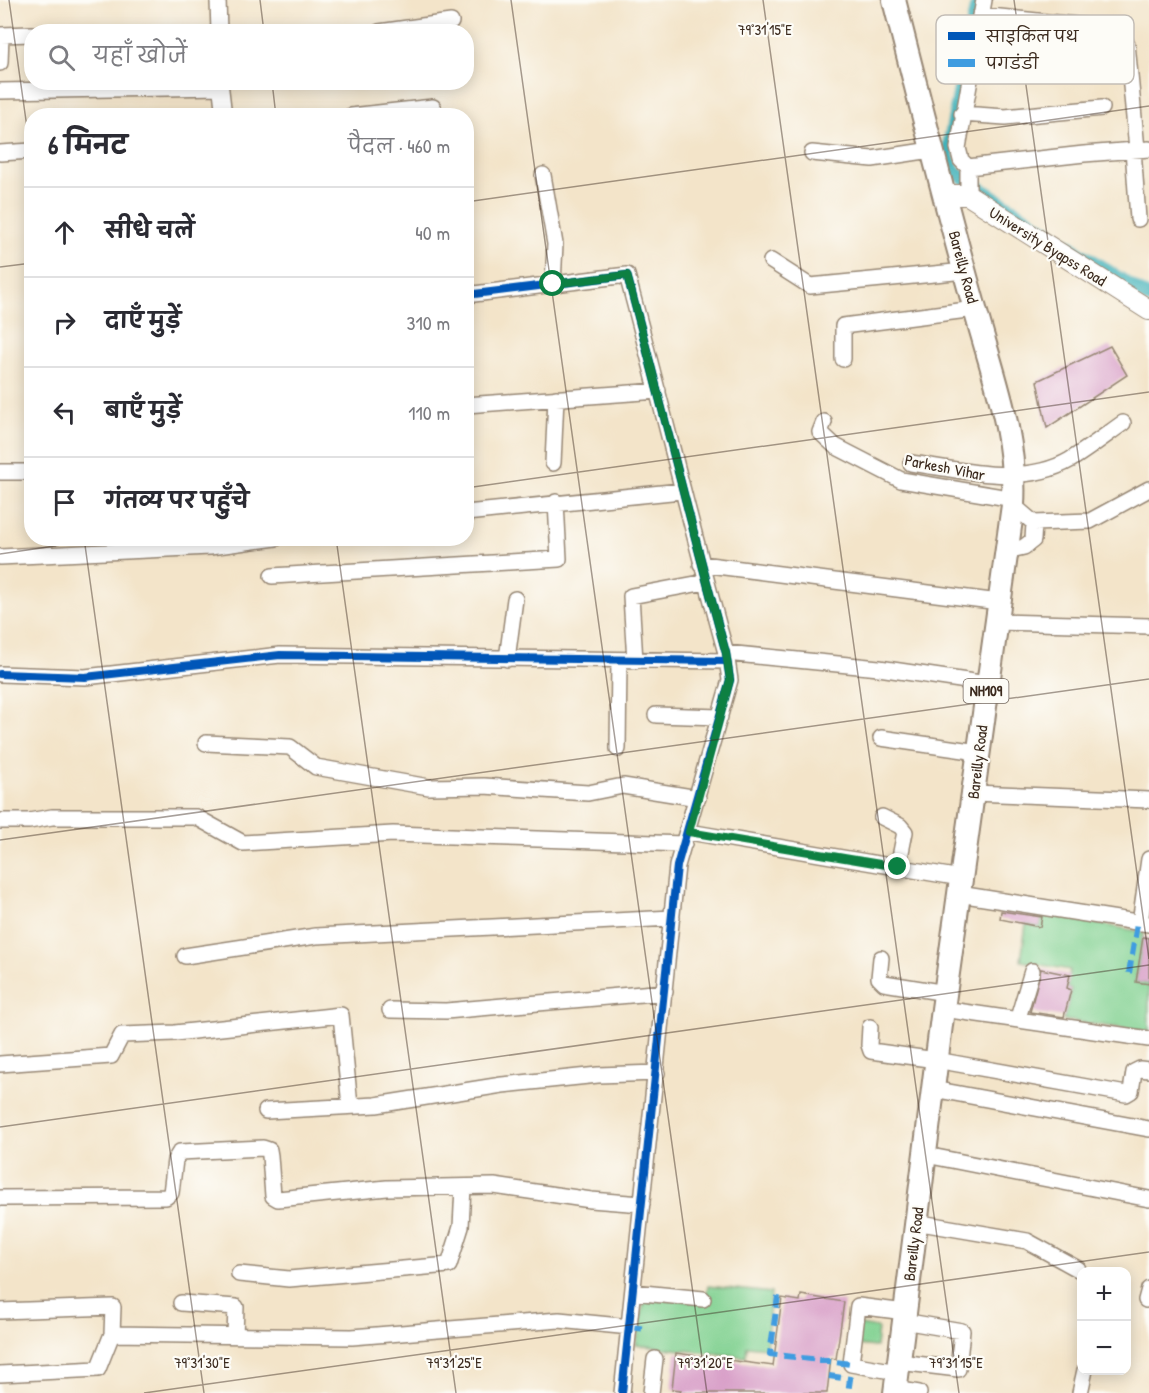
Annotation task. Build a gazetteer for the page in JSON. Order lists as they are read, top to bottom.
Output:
{
  "streets": {
    "highway": ["Bareilly Road", "NH109"],
    "main road": ["University Byapss Road"],
    "street": ["Parkesh Vihar"]
  },
  "crossings": [
    ["Bareilly Road", "Parkesh Vihar"]
  ],
  "legend": ["साइकिल पथ", "पगडंडी"],
  "page": {
    "search": "यहाँ खोजें",
    "heading": ["6 मिनट", "पैदल · 460 m"],
    "list": [
      ["सीधे चलें", "40 m"],
      ["दाएँ मुड़ें", "310 m"],
      ["बाएँ मुड़ें", "110 m"],
      "गंतव्य पर पहुँचे"
    ],
    "map_buttons": ["+", "−"]
  },
  "coordinates": [
    "79°31'15\"E",
    "79°31'30\"E",
    "79°31'25\"E",
    "79°31'20\"E"
  ]
}
